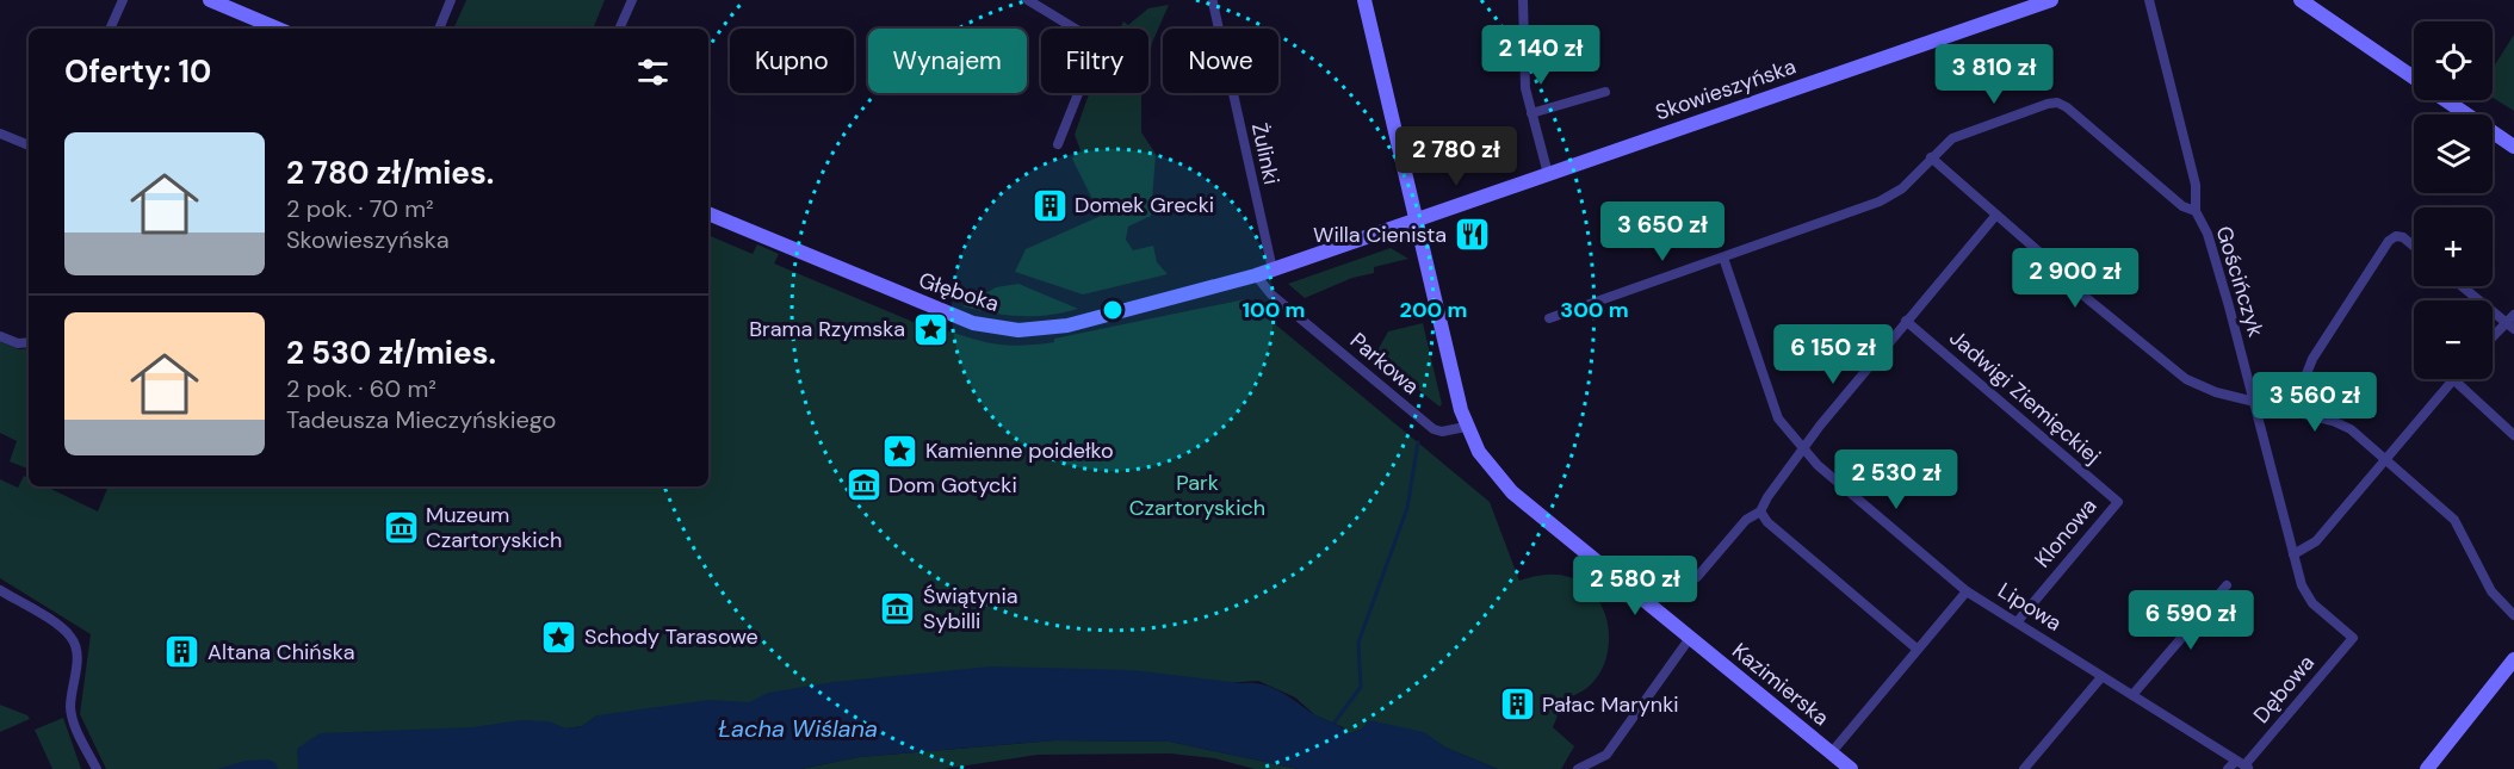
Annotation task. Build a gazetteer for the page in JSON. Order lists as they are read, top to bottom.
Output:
{
  "streets": {
    "main road": ["Skowieszyńska", "Głęboka", "Kazimierska"],
    "street": [
      "Żulinki",
      "Gościńczyk",
      "Parkowa",
      "Jadwigi Ziemięckiej",
      "Klonowa",
      "Lipowa",
      "Dębowa"
    ]
  },
  "crossings": [
    ["Skowieszyńska", "Głęboka"],
    ["Skowieszyńska", "Kazimierska"],
    ["Żulinki", "Głęboka"],
    ["Gościńczyk", "Dębowa"],
    ["Głęboka", "Parkowa"],
    ["Głęboka", "Kazimierska"],
    ["Parkowa", "Kazimierska"],
    ["Jadwigi Ziemięckiej", "Klonowa"],
    ["Klonowa", "Lipowa"],
    ["Lipowa", "Kazimierska"],
    ["Lipowa", "Dębowa"]
  ],
  "water": ["Łacha Wiślana"],
  "parks": ["Park Czartoryskich"],
  "places": {
    "building": ["Domek Grecki", "Altana Chińska", "Pałac Marynki"],
    "restaurant": ["Willa Cienista"],
    "place": ["Brama Rzymska", "Kamienne poidełko", "Schody Tarasowe"],
    "museum": ["Dom Gotycki", "Muzeum Czartoryskich", "Świątynia Sybilli"]
  },
  "page": {
    "map_buttons": ["+", "−"],
    "price": [
      "2 140 zł",
      "3 810 zł",
      "2 780 zł",
      "3 650 zł",
      "2 900 zł",
      "6 150 zł",
      "3 560 zł",
      "2 530 zł",
      "2 580 zł",
      "6 590 zł"
    ],
    "chip": [
      "Kupno",
      "Wynajem",
      "Filtry",
      "Nowe"
    ],
    "heading": "Oferty: 10",
    "list": [
      {
        "name": "2 780 zł/mies.",
        "note": "2 pok. · 70 m² · Skowieszyńska"
      },
      {
        "name": "2 530 zł/mies.",
        "note": "2 pok. · 60 m² · Tadeusza Mieczyńskiego"
      }
    ]
  },
  "rings": ["100 m", "200 m", "300 m"]
}
